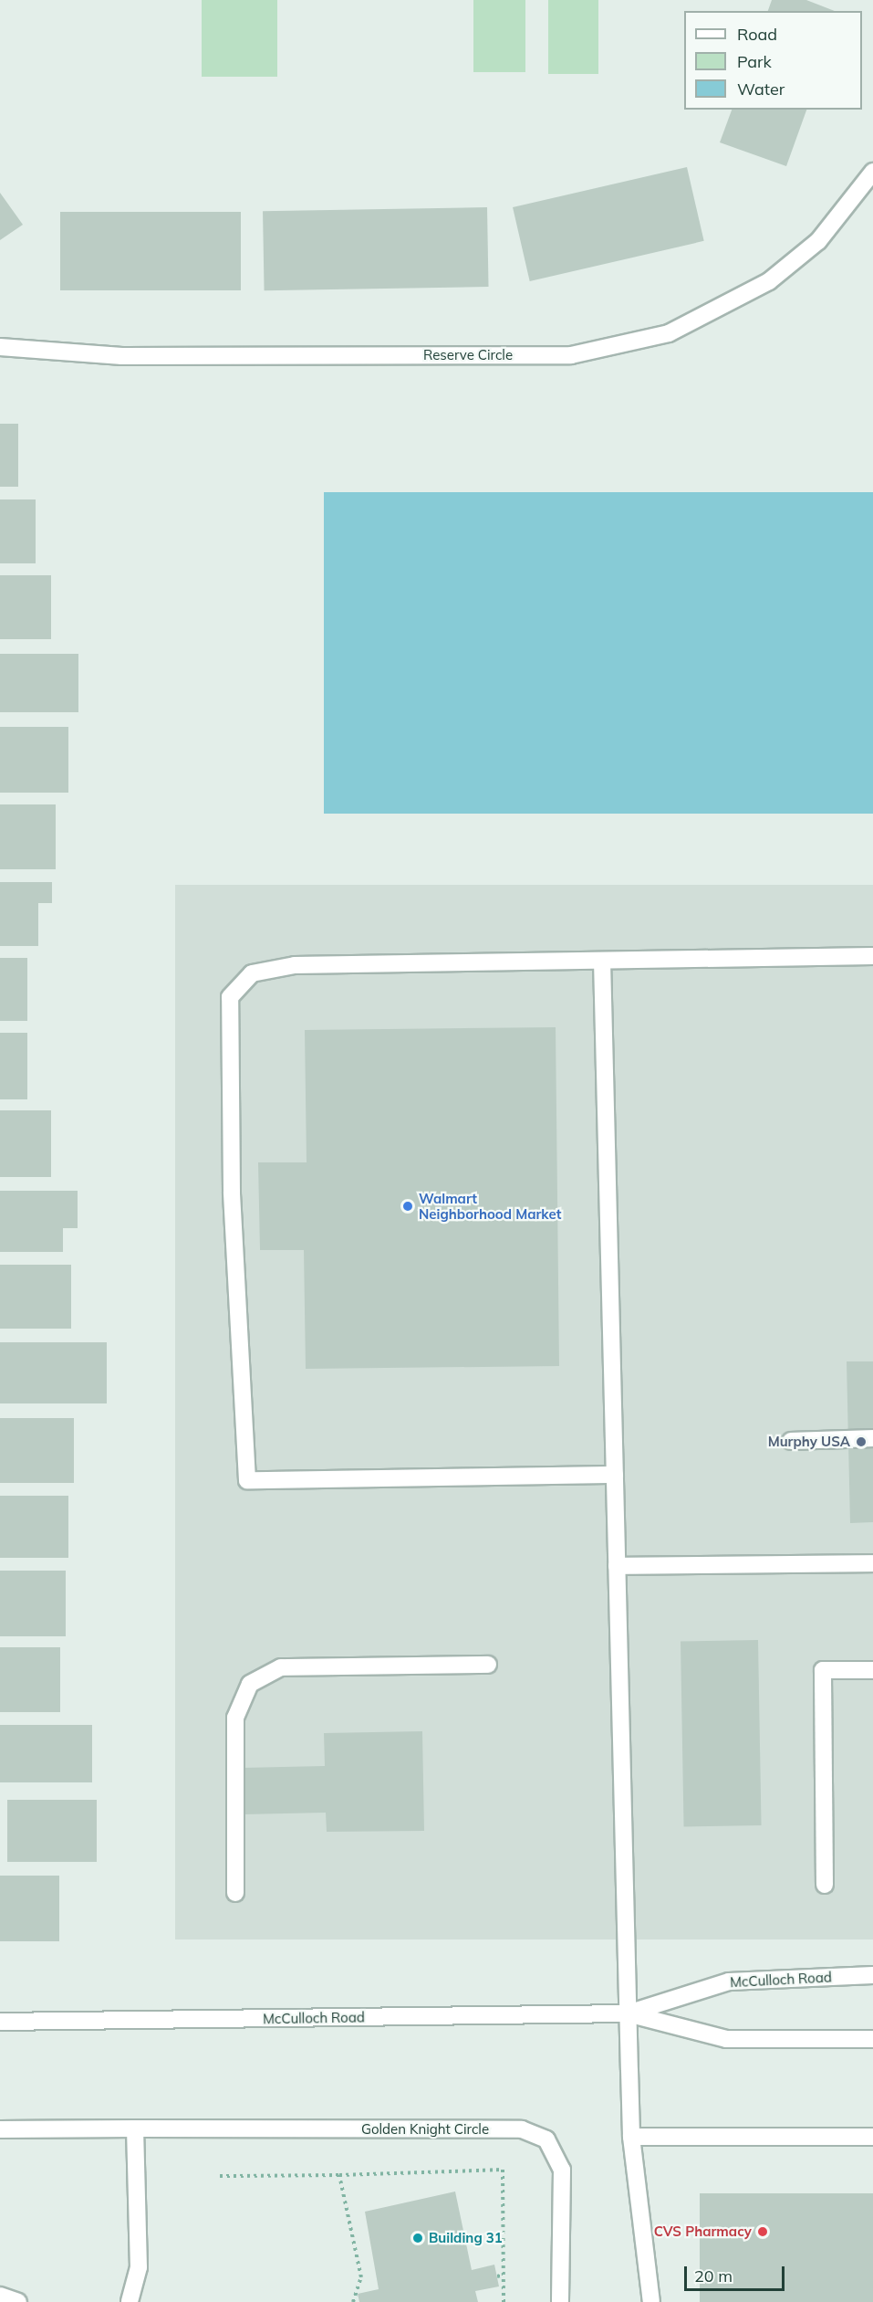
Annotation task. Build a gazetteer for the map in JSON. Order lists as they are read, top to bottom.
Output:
{
  "streets": {
    "street": ["Reserve Circle", "McCulloch Road", "Golden Knight Circle"]
  },
  "places": [
    "Walmart Neighborhood Market",
    "Murphy USA",
    "CVS Pharmacy",
    "Building 31"
  ],
  "legend": ["Road", "Park", "Water"],
  "scale_bar": "20 m"
}
